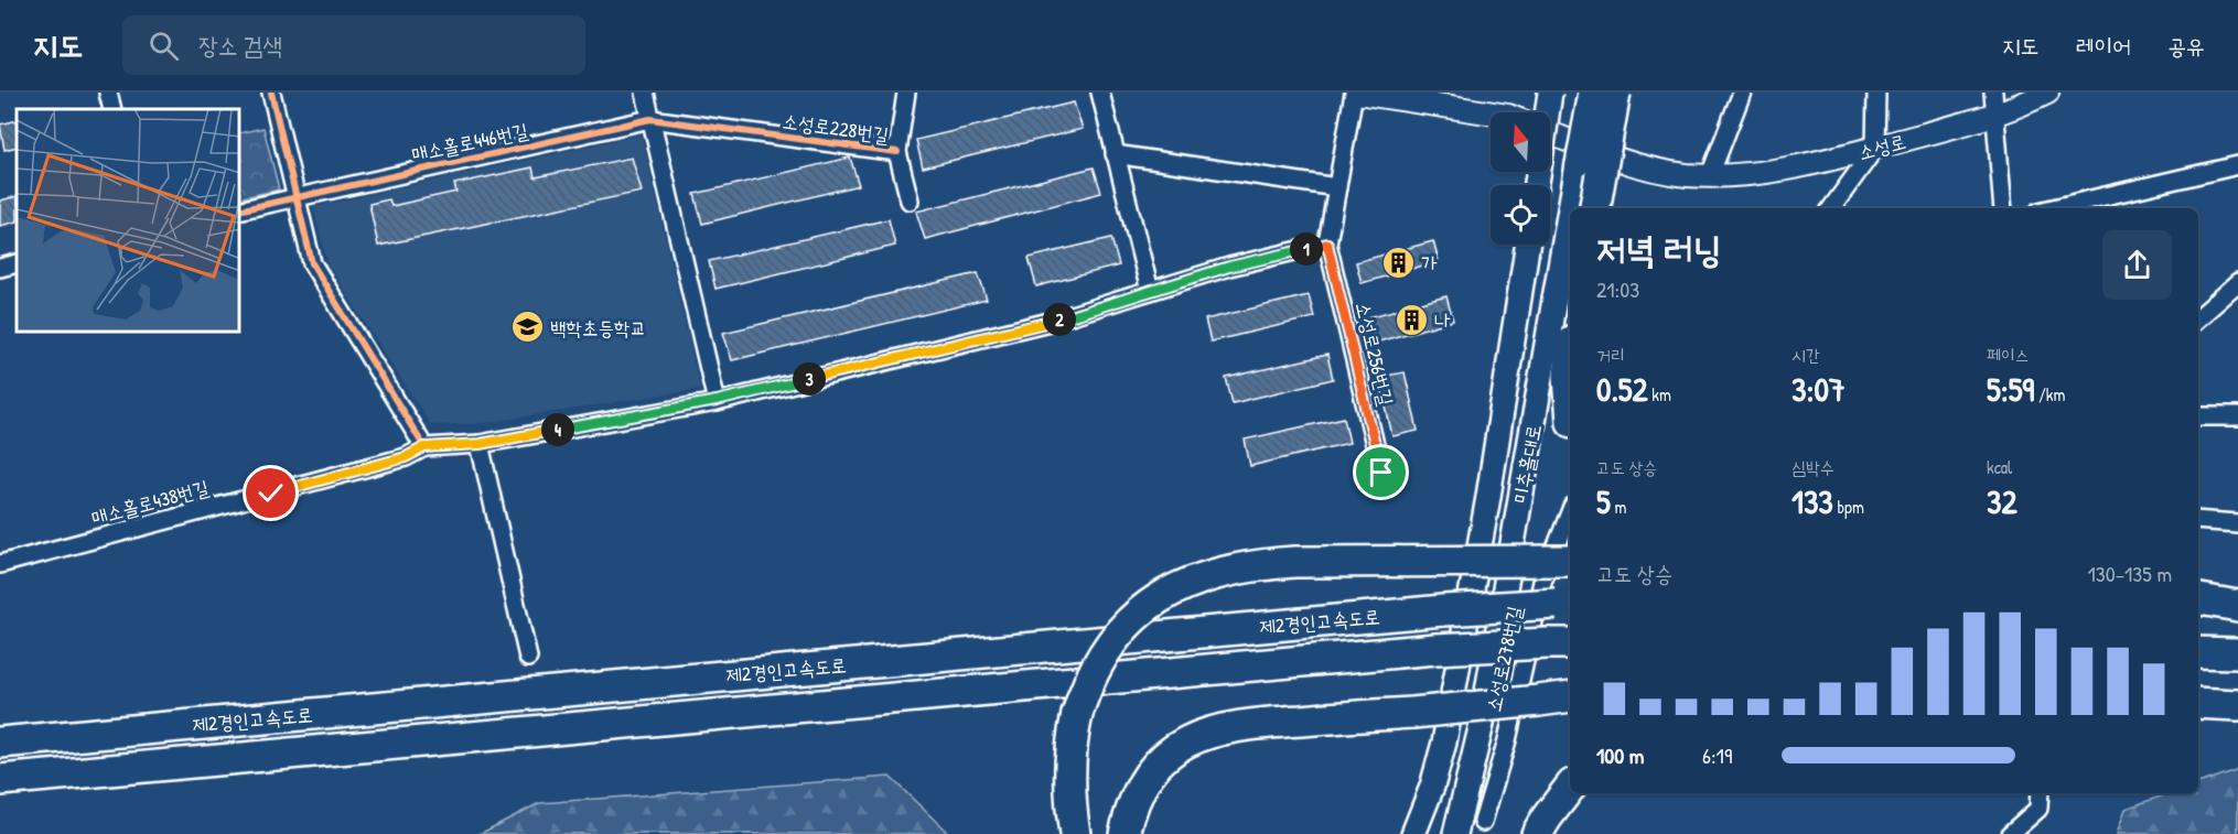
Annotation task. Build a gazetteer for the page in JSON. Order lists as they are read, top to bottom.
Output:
{
  "streets": {
    "highway": ["제2경인고속도로"],
    "main road": ["미추홀대로"],
    "street": [
      "소성로228번길",
      "매소홀로446번길",
      "소성로",
      "소성로256번길",
      "매소홀로438번길",
      "소성로278번길"
    ]
  },
  "crossings": [
    ["소성로228번길", "매소홀로446번길"]
  ],
  "places": {
    "building": ["가", "나"],
    "school or university": ["백학초등학교"]
  },
  "north": "top",
  "page": {
    "header": "지도",
    "search": "장소 검색",
    "nav": ["지도", "레이어", "공유"],
    "heading": ["저녁 러닝", "21:03"],
    "pins": [
      "1",
      "2",
      "3",
      "4"
    ],
    "stats": [
      ["거리", "0.52 km"],
      ["시간", "3:07"],
      ["페이스", "5:59 /km"],
      ["고도 상승", "5 m"],
      ["심박수", "133 bpm"],
      ["kcal", "32"]
    ],
    "chart": ["고도 상승", "130–135 m"],
    "list": [
      {
        "name": "100 m",
        "note": "6:19"
      }
    ]
  }
}
